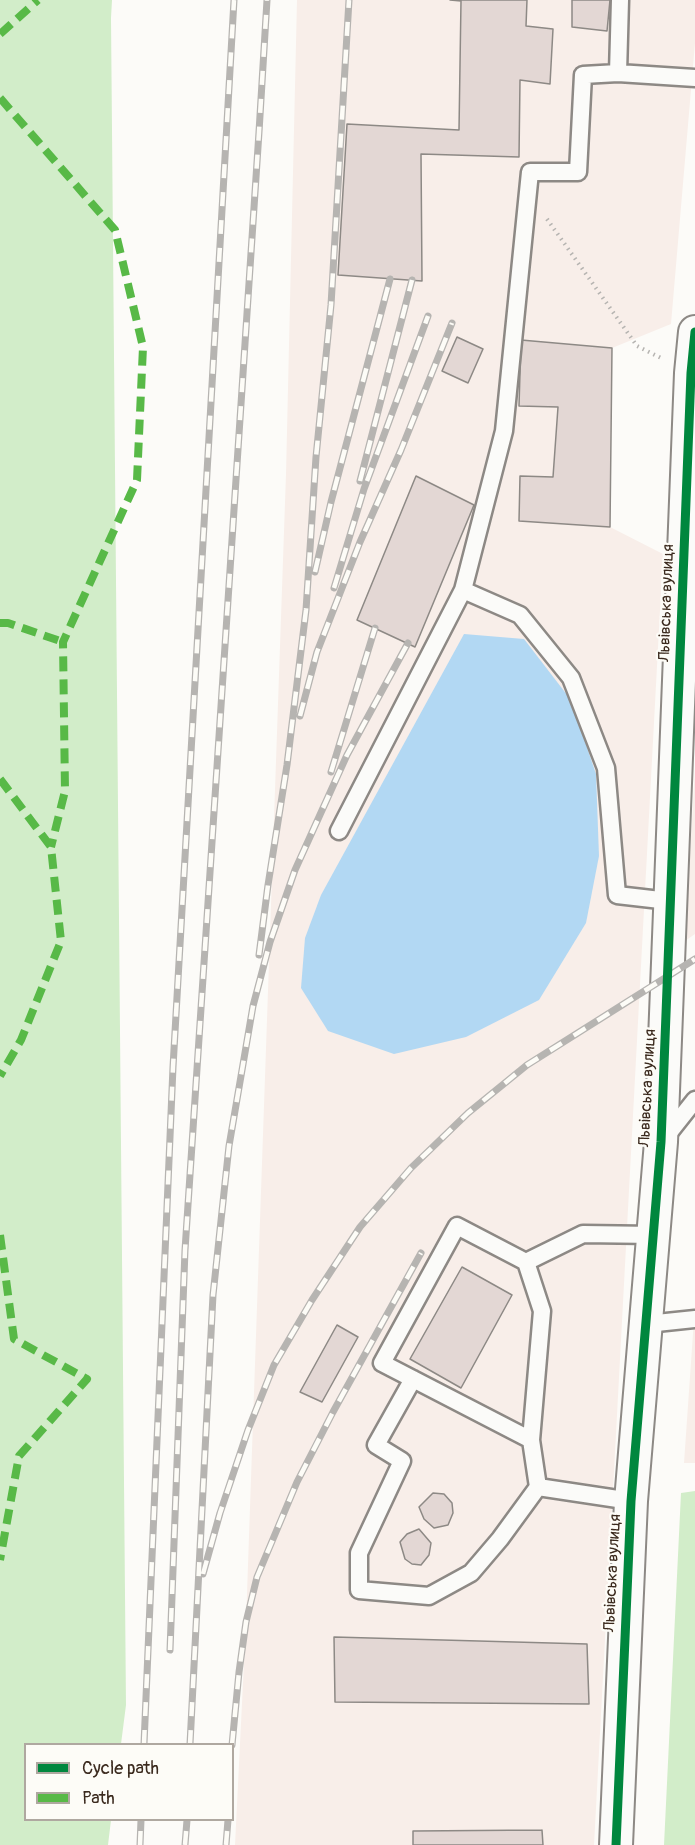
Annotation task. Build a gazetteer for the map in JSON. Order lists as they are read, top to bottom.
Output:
{
  "streets": {
    "street": ["Львівська вулиця"]
  },
  "legend": ["Cycle path", "Path"]
}
